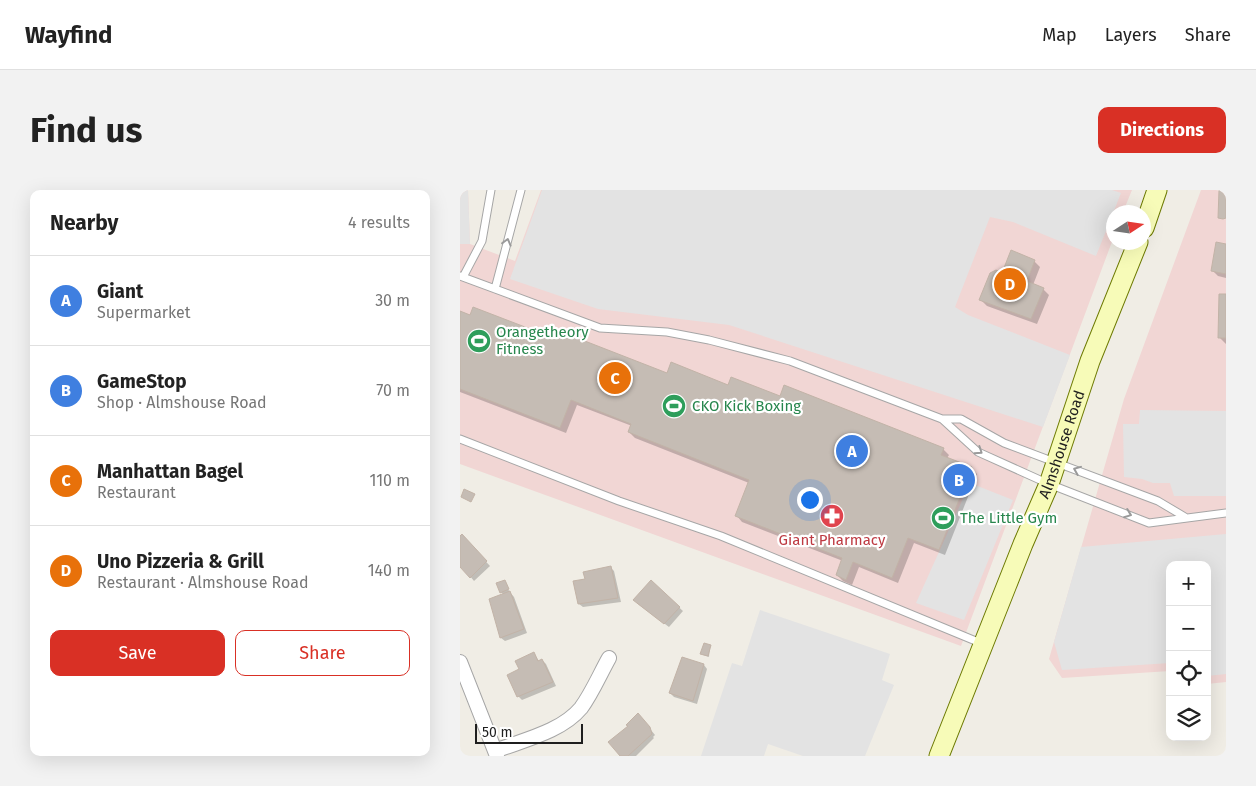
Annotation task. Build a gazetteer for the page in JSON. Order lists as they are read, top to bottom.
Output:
{
  "streets": {
    "main road": ["Almshouse Road"]
  },
  "places": {
    "sports": ["Orangetheory Fitness", "CKO Kick Boxing", "The Little Gym"],
    "pharmacy": ["Giant Pharmacy"]
  },
  "scale_bar": "50 m",
  "north": "right",
  "page": {
    "header": "Wayfind",
    "nav": ["Map", "Layers", "Share"],
    "buttons": [
      "Directions",
      ["Save", "Share"]
    ],
    "title": "Find us",
    "heading": ["Nearby", "4 results"],
    "list": [
      {
        "mark": "A",
        "name": "Giant",
        "note": "Supermarket",
        "value": "30 m"
      },
      {
        "mark": "B",
        "name": "GameStop",
        "note": "Shop · Almshouse Road",
        "value": "70 m"
      },
      {
        "mark": "C",
        "name": "Manhattan Bagel",
        "note": "Restaurant",
        "value": "110 m"
      },
      {
        "mark": "D",
        "name": "Uno Pizzeria & Grill",
        "note": "Restaurant · Almshouse Road",
        "value": "140 m"
      }
    ],
    "pins": [
      "D",
      "C",
      "A",
      "B"
    ],
    "map_buttons": ["+", "−"],
    "scale": "50 m"
  }
}
